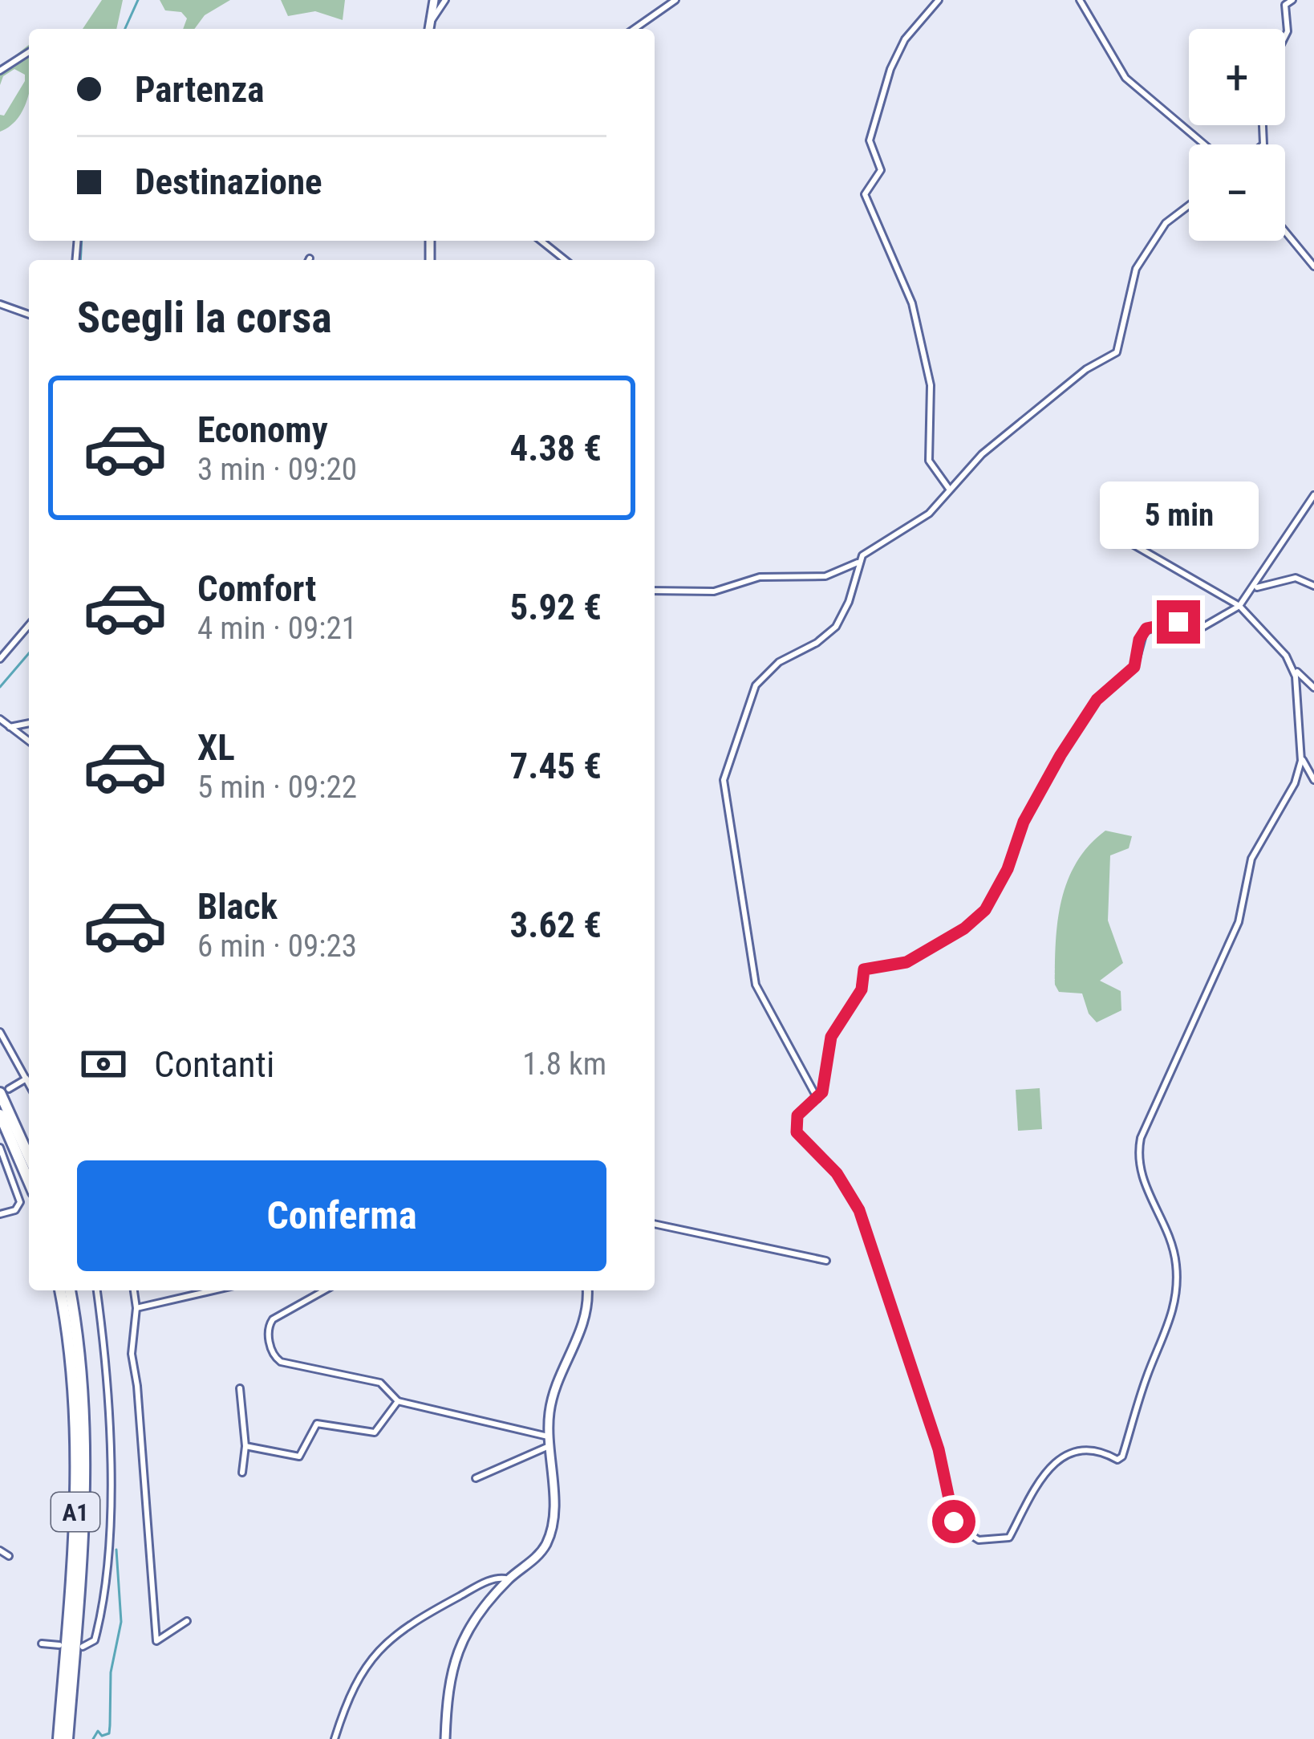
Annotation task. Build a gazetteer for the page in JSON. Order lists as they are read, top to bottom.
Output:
{
  "streets": {
    "highway": ["A1"]
  },
  "page": {
    "map_buttons": ["+", "−"],
    "banner": ["Partenza", "Destinazione"],
    "heading": "Scegli la corsa",
    "list": [
      {
        "name": "Economy",
        "note": "3 min · 09:20",
        "value": "4.38 €"
      },
      {
        "name": "Comfort",
        "note": "4 min · 09:21",
        "value": "5.92 €"
      },
      {
        "name": "XL",
        "note": "5 min · 09:22",
        "value": "7.45 €"
      },
      {
        "name": "Black",
        "note": "6 min · 09:23",
        "value": "3.62 €"
      }
    ],
    "bubble": "5 min",
    "pay": ["Contanti", "1.8 km"],
    "buttons": "Conferma"
  }
}
